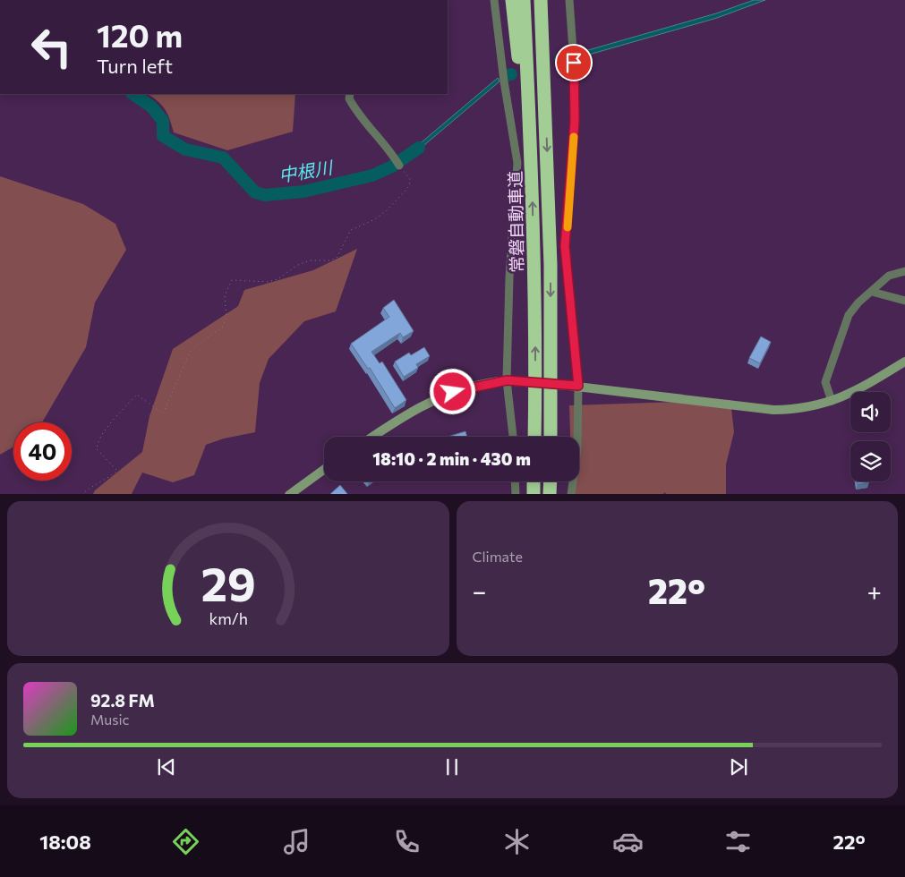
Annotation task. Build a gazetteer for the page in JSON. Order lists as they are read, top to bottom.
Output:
{
  "streets": {
    "highway": ["常磐自動車道"]
  },
  "water": ["中根川"],
  "page": {
    "turn": ["120 m", "Turn left"],
    "limit": "40",
    "trip": "18:10 · 2 min · 430 m",
    "tile": "Climate",
    "heat": ["−", "22°", "+"],
    "song": ["92.8 FM", "Music"],
    "tabs": ["18:08", "22°"],
    "gauge": ["29", "km/h"]
  }
}
